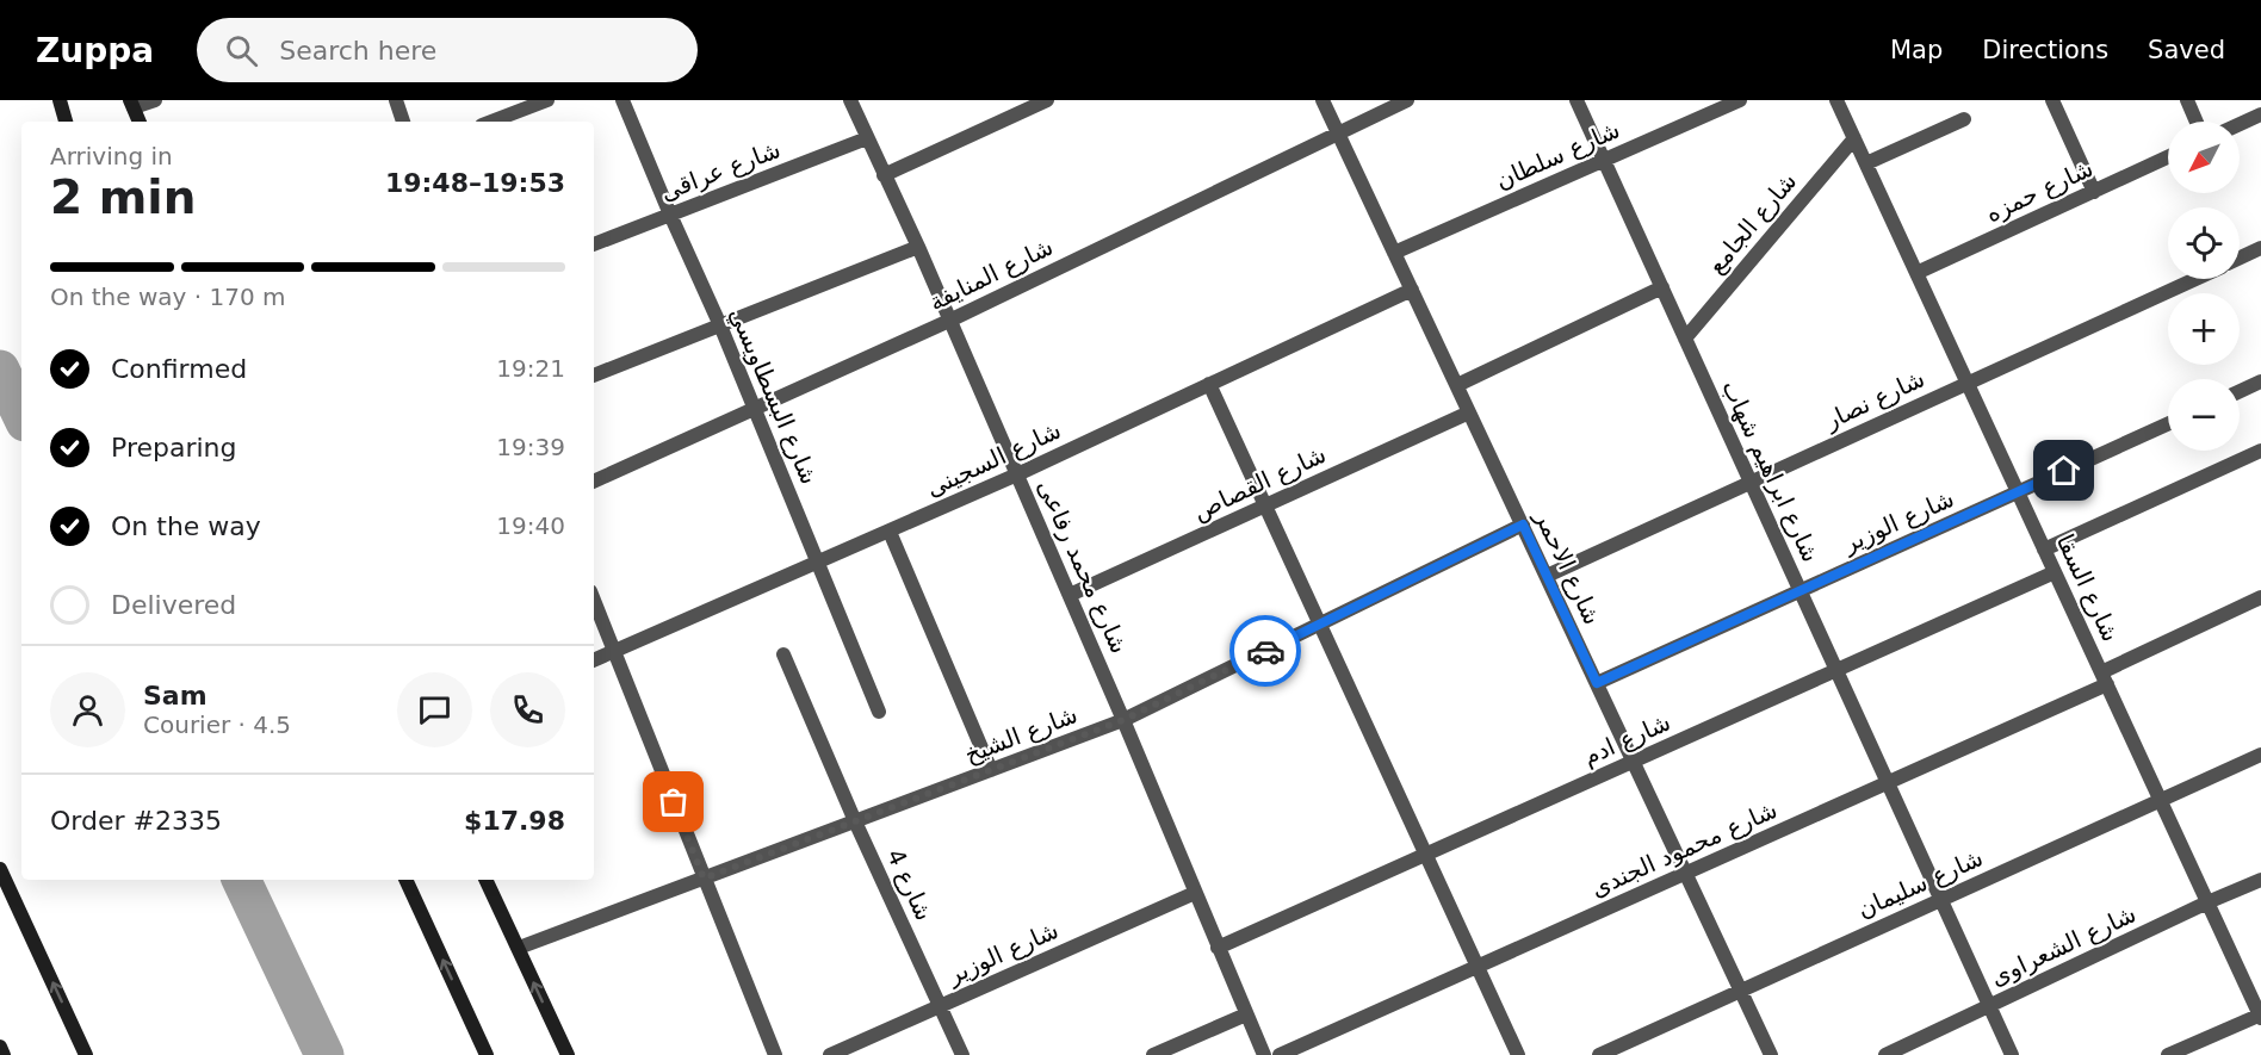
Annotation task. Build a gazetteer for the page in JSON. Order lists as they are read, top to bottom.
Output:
{
  "streets": {
    "street": [
      "شارع سلطان",
      "شارع عراقى",
      "شارع حمزه",
      "شارع الجامع",
      "شارع المنايفة",
      "شارع البسطاويسي",
      "شارع نصار",
      "شارع السجينى",
      "شارع ابراهيم شهاب",
      "شارع القصاص",
      "شارع الوزير",
      "شارع محمد رفاعى",
      "شارع الاحمر",
      "شارع السقا",
      "شارع الشيخ",
      "شارع ادم",
      "شارع محمود الجندى",
      "شارع سليمان",
      "شارع 4",
      "شارع الشعراوى"
    ]
  },
  "crossings": [
    ["شارع سلطان", "شارع ابراهيم شهاب"],
    ["شارع سلطان", "شارع الاحمر"],
    ["شارع عراقى", "شارع البسطاويسي"],
    ["شارع عراقى", "شارع محمد رفاعى"],
    ["شارع حمزه", "شارع السقا"],
    ["شارع الجامع", "شارع ابراهيم شهاب"],
    ["شارع الجامع", "شارع السقا"],
    ["شارع المنايفة", "شارع البسطاويسي"],
    ["شارع المنايفة", "شارع محمد رفاعى"],
    ["شارع المنايفة", "شارع الاحمر"],
    ["شارع البسطاويسي", "شارع السجينى"],
    ["شارع نصار", "شارع ابراهيم شهاب"],
    ["شارع نصار", "شارع الاحمر"],
    ["شارع نصار", "شارع السقا"],
    ["شارع السجينى", "شارع محمد رفاعى"],
    ["شارع السجينى", "شارع الاحمر"],
    ["شارع ابراهيم شهاب", "شارع الوزير"],
    ["شارع ابراهيم شهاب", "شارع ادم"],
    ["شارع ابراهيم شهاب", "شارع محمود الجندى"],
    ["شارع ابراهيم شهاب", "شارع سليمان"],
    ["شارع ابراهيم شهاب", "شارع الشعراوى"],
    ["شارع القصاص", "شارع محمد رفاعى"],
    ["شارع القصاص", "شارع الاحمر"],
    ["شارع الوزير", "شارع محمد رفاعى"],
    ["شارع الوزير", "شارع الاحمر"],
    ["شارع الوزير", "شارع السقا"],
    ["شارع الوزير", "شارع 4"],
    ["شارع محمد رفاعى", "شارع الشيخ"],
    ["شارع محمد رفاعى", "شارع ادم"],
    ["شارع الاحمر", "شارع الشيخ"],
    ["شارع الاحمر", "شارع ادم"],
    ["شارع الاحمر", "شارع محمود الجندى"],
    ["شارع الاحمر", "شارع سليمان"],
    ["شارع السقا", "شارع ادم"],
    ["شارع السقا", "شارع محمود الجندى"],
    ["شارع السقا", "شارع سليمان"],
    ["شارع السقا", "شارع الشعراوى"],
    ["شارع الشيخ", "شارع 4"]
  ],
  "north": "bottom left",
  "page": {
    "header": "Zuppa",
    "search": "Search here",
    "nav": ["Map", "Directions", "Saved"],
    "map_buttons": ["+", "−"],
    "heading": ["2 min", "Arriving in", "19:48–19:53"],
    "panel": [
      "Sam",
      "Courier · 4.5",
      "Order #2335",
      "$17.98"
    ],
    "bar": "On the way · 170 m",
    "list": [
      ["Confirmed", "19:21"],
      ["Preparing", "19:39"],
      ["On the way", "19:40"],
      "Delivered"
    ]
  }
}
